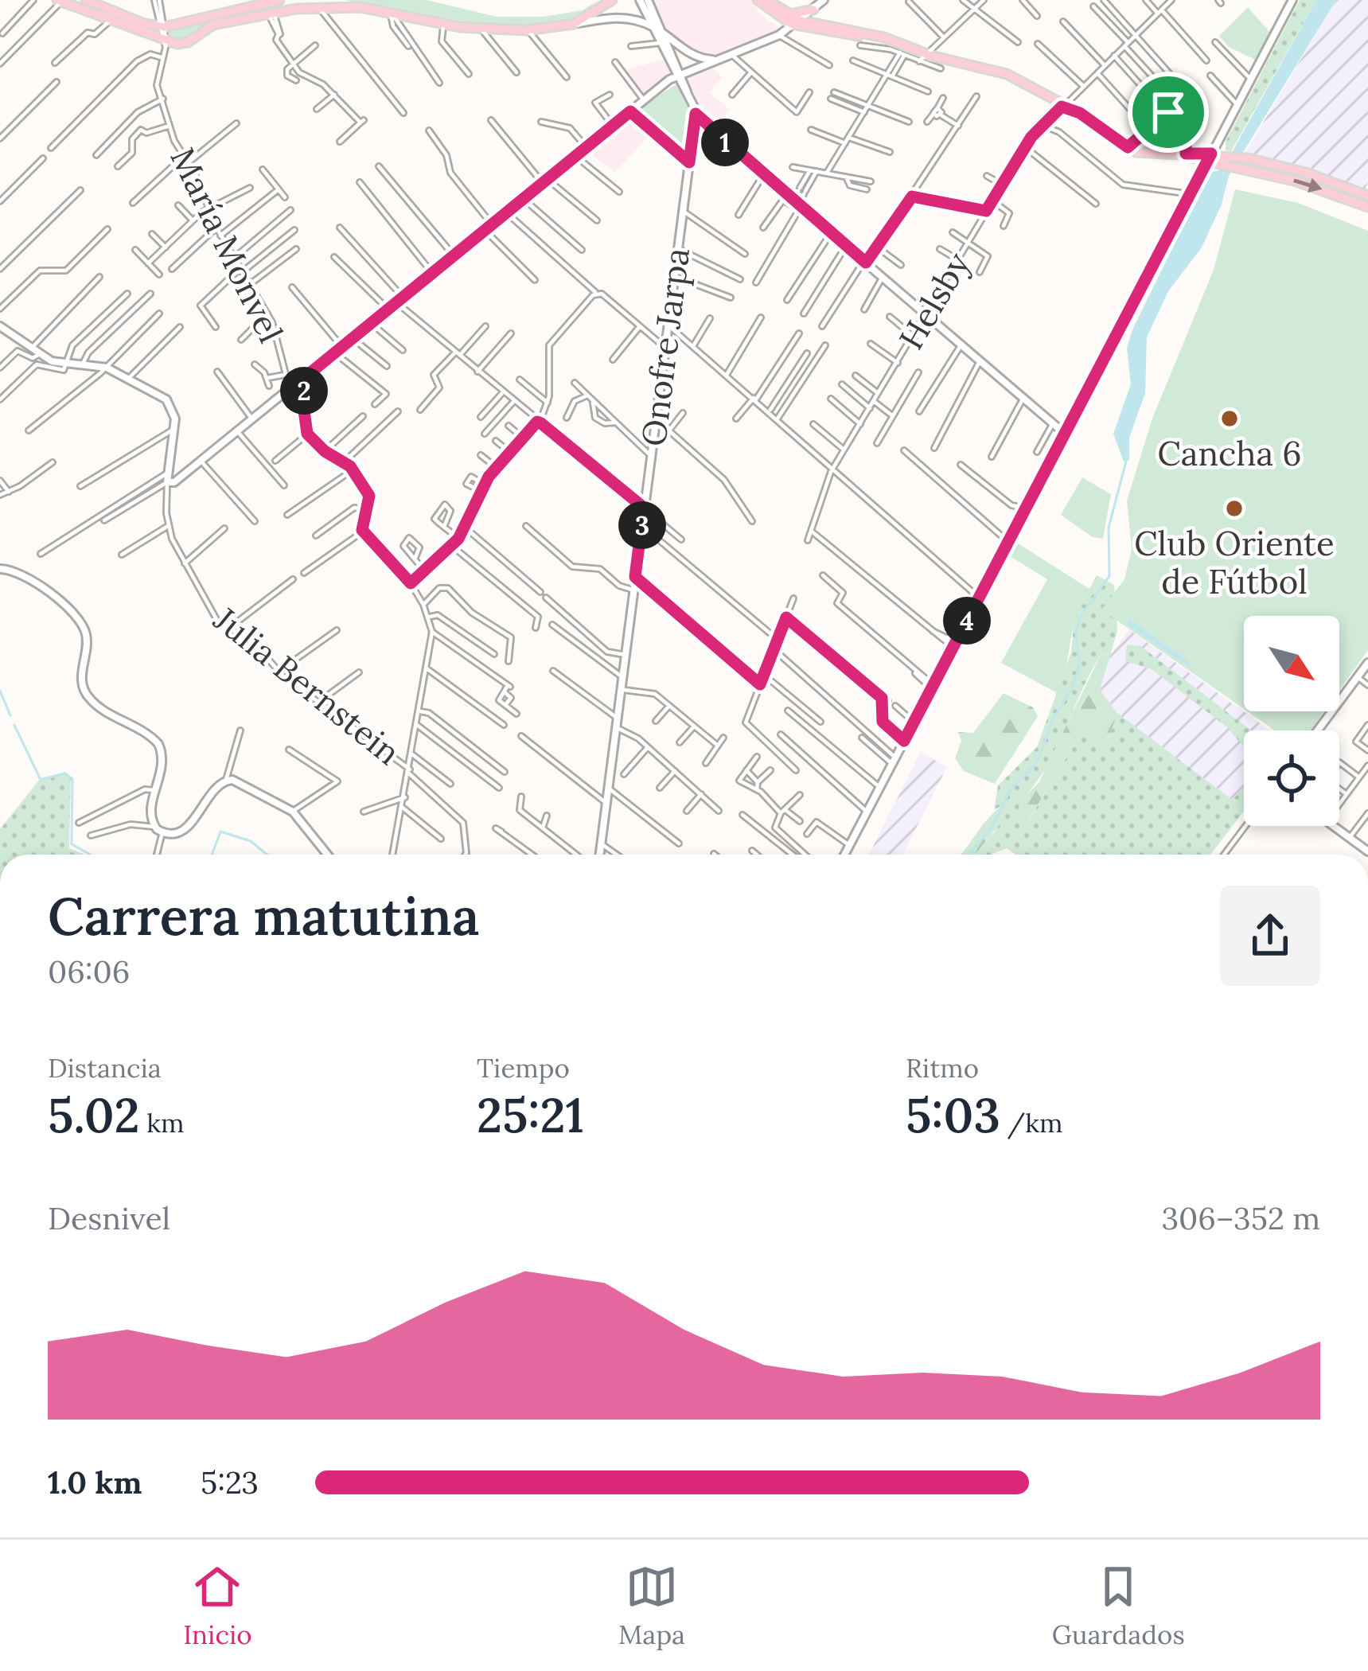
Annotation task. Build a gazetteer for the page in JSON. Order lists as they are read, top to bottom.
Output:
{
  "streets": {
    "street": [
      "María Monvel",
      "Helsby",
      "Onofre Jarpa",
      "Julia Bernstein"
    ]
  },
  "places": ["Cancha 6", "Club Oriente de Fútbol"],
  "north": "bottom right",
  "page": {
    "pins": [
      "1",
      "2",
      "3",
      "4"
    ],
    "heading": ["Carrera matutina", "06:06"],
    "stats": [
      ["Distancia", "5.02 km"],
      ["Tiempo", "25:21"],
      ["Ritmo", "5:03 /km"]
    ],
    "chart": ["Desnivel", "306–352 m"],
    "list": [
      {
        "name": "1.0 km",
        "note": "5:23"
      }
    ],
    "tabs": ["Inicio", "Mapa", "Guardados"]
  }
}
